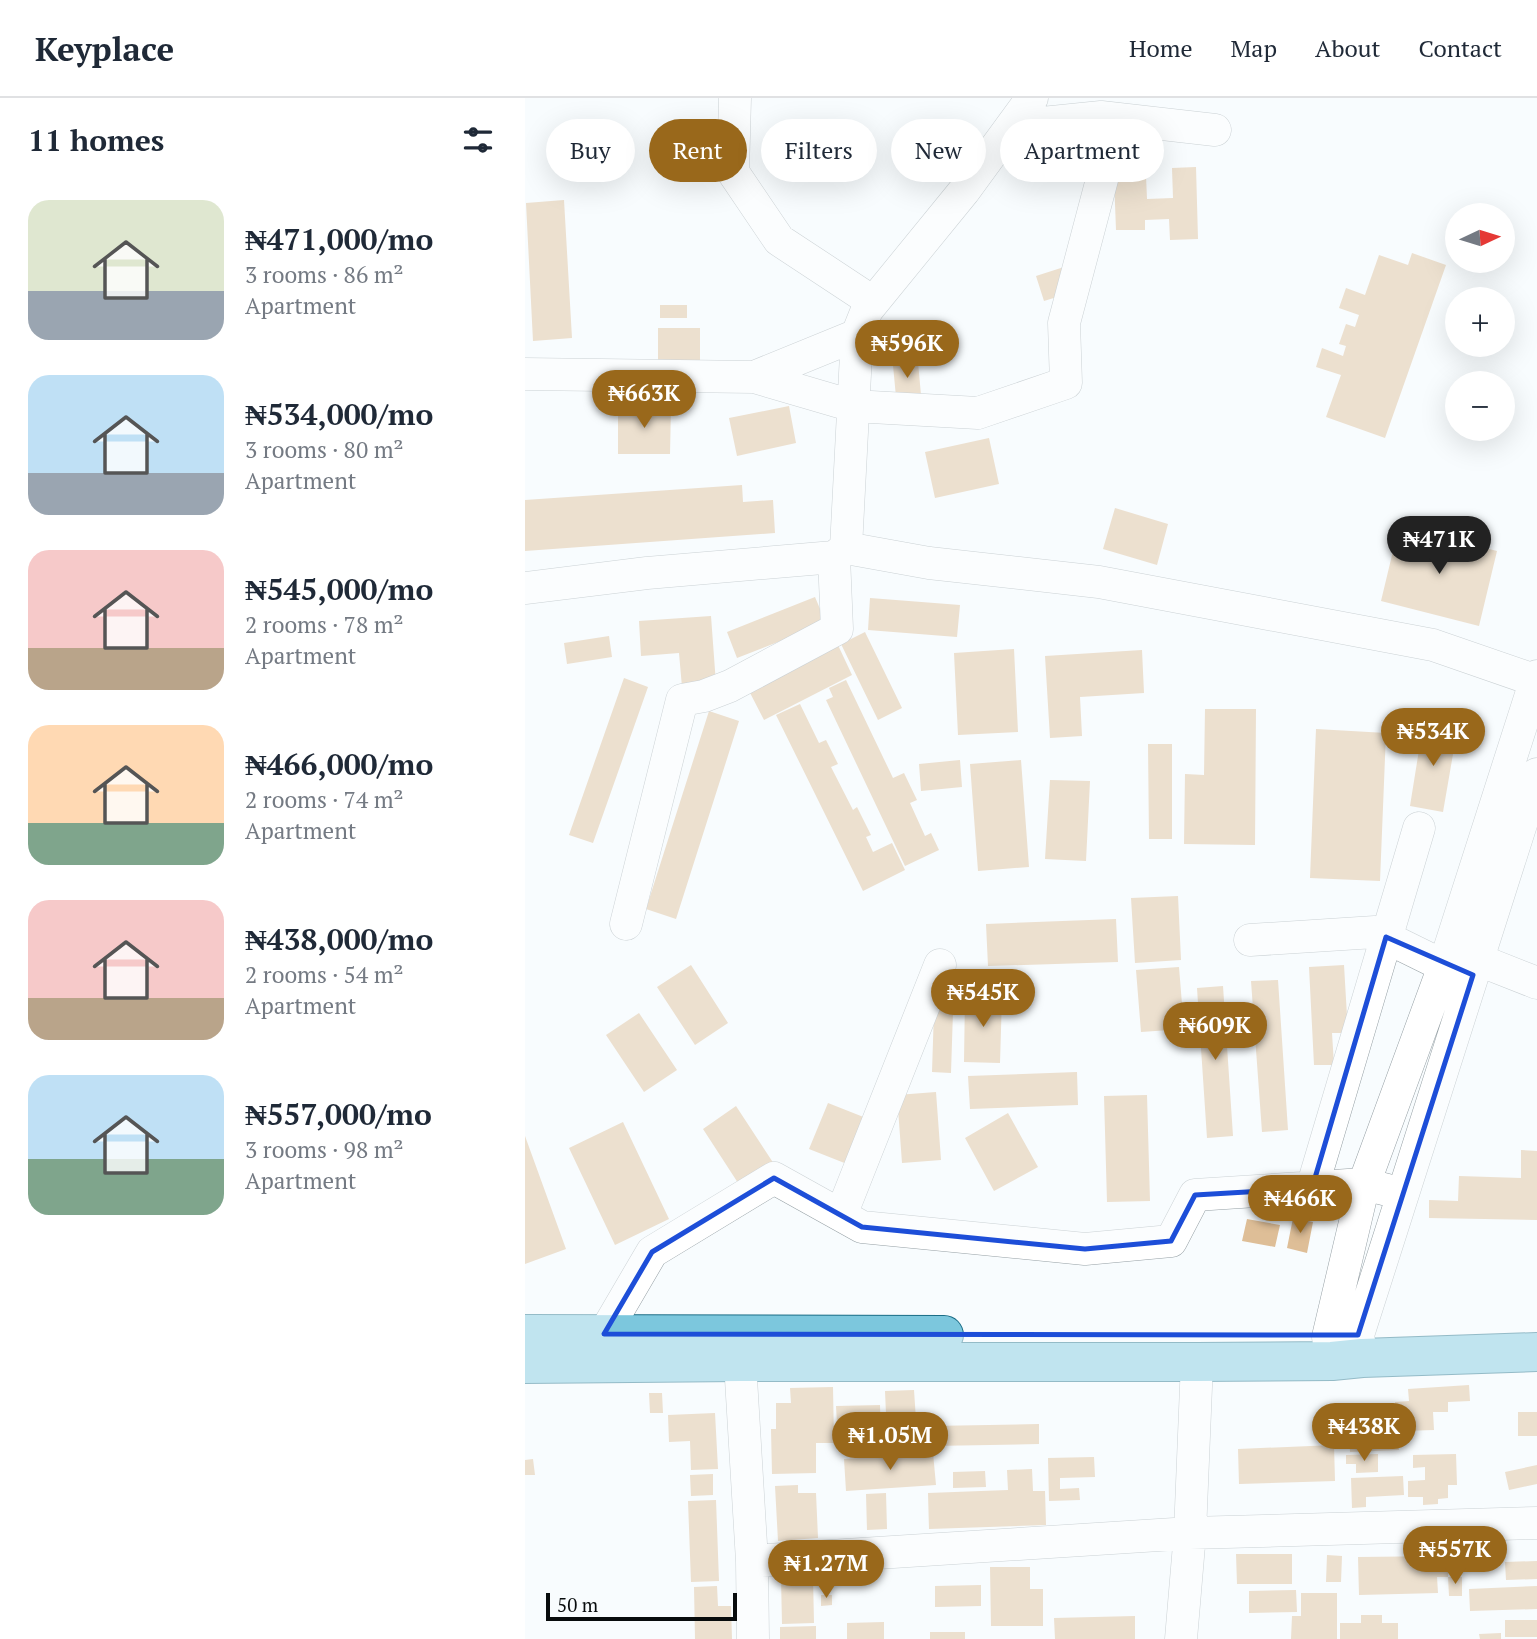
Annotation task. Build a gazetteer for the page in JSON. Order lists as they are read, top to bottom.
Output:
{
  "scale_bar": "50 m",
  "north": "right",
  "page": {
    "header": "Keyplace",
    "nav": [
      "Home",
      "Map",
      "About",
      "Contact"
    ],
    "heading": "11 homes",
    "chip": [
      "Buy",
      "Rent",
      "Filters",
      "New",
      "Apartment"
    ],
    "list": [
      {
        "name": "₦471,000/mo",
        "note": "3 rooms · 86 m² · Apartment"
      },
      {
        "name": "₦534,000/mo",
        "note": "3 rooms · 80 m² · Apartment"
      },
      {
        "name": "₦545,000/mo",
        "note": "2 rooms · 78 m² · Apartment"
      },
      {
        "name": "₦466,000/mo",
        "note": "2 rooms · 74 m² · Apartment"
      },
      {
        "name": "₦438,000/mo",
        "note": "2 rooms · 54 m² · Apartment"
      },
      {
        "name": "₦557,000/mo",
        "note": "3 rooms · 98 m² · Apartment"
      }
    ],
    "map_buttons": ["+", "−"],
    "price": [
      "₦596K",
      "₦663K",
      "₦471K",
      "₦534K",
      "₦545K",
      "₦609K",
      "₦466K",
      "₦438K",
      "₦1.05M",
      "₦557K",
      "₦1.27M"
    ],
    "scale": "50 m"
  }
}
